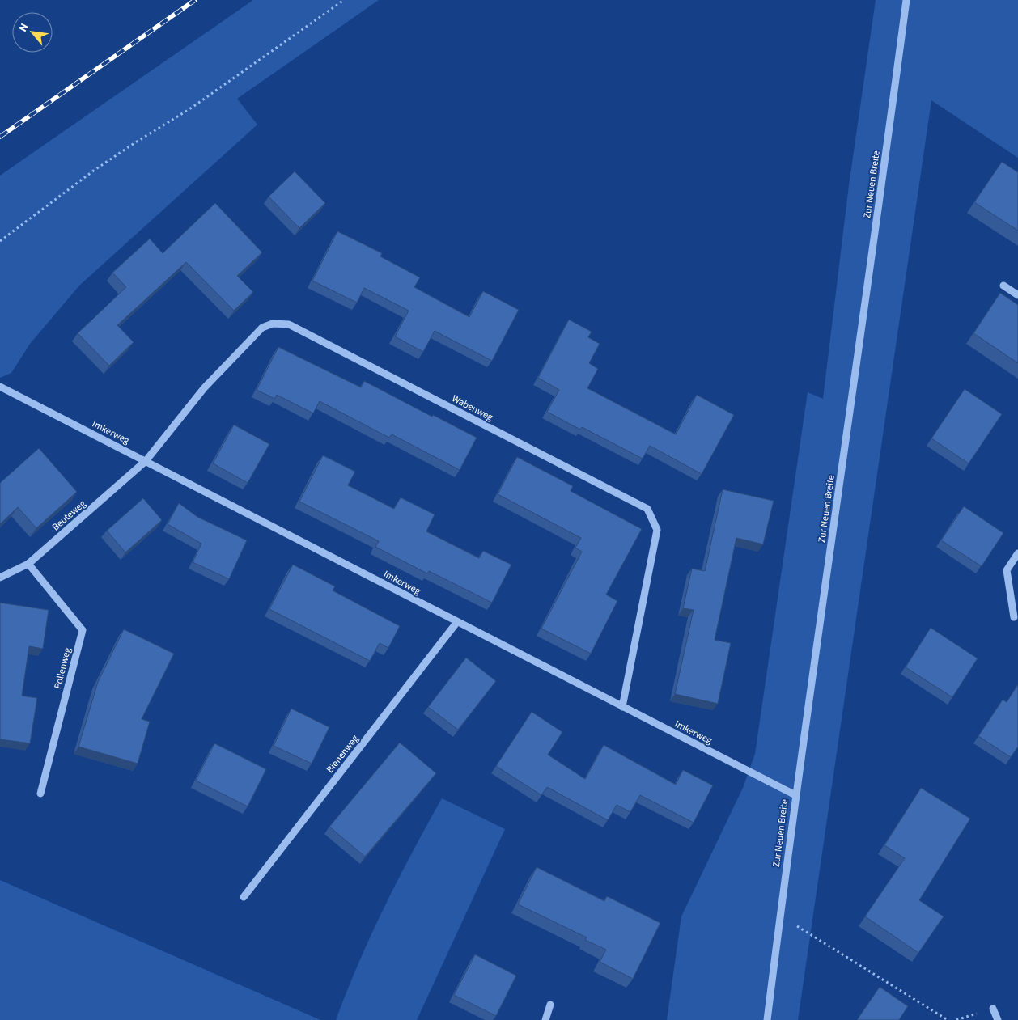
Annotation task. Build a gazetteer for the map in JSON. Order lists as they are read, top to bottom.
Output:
{
  "streets": {
    "street": [
      "Zur Neuen Breite",
      "Wabenweg",
      "Imkerweg",
      "Beuteweg",
      "Pollenweg",
      "Bienenweg"
    ]
  },
  "crossings": [
    ["Zur Neuen Breite", "Imkerweg"],
    ["Wabenweg", "Imkerweg"],
    ["Wabenweg", "Beuteweg"],
    ["Imkerweg", "Beuteweg"],
    ["Imkerweg", "Bienenweg"],
    ["Beuteweg", "Pollenweg"]
  ],
  "north": "top left"
}
